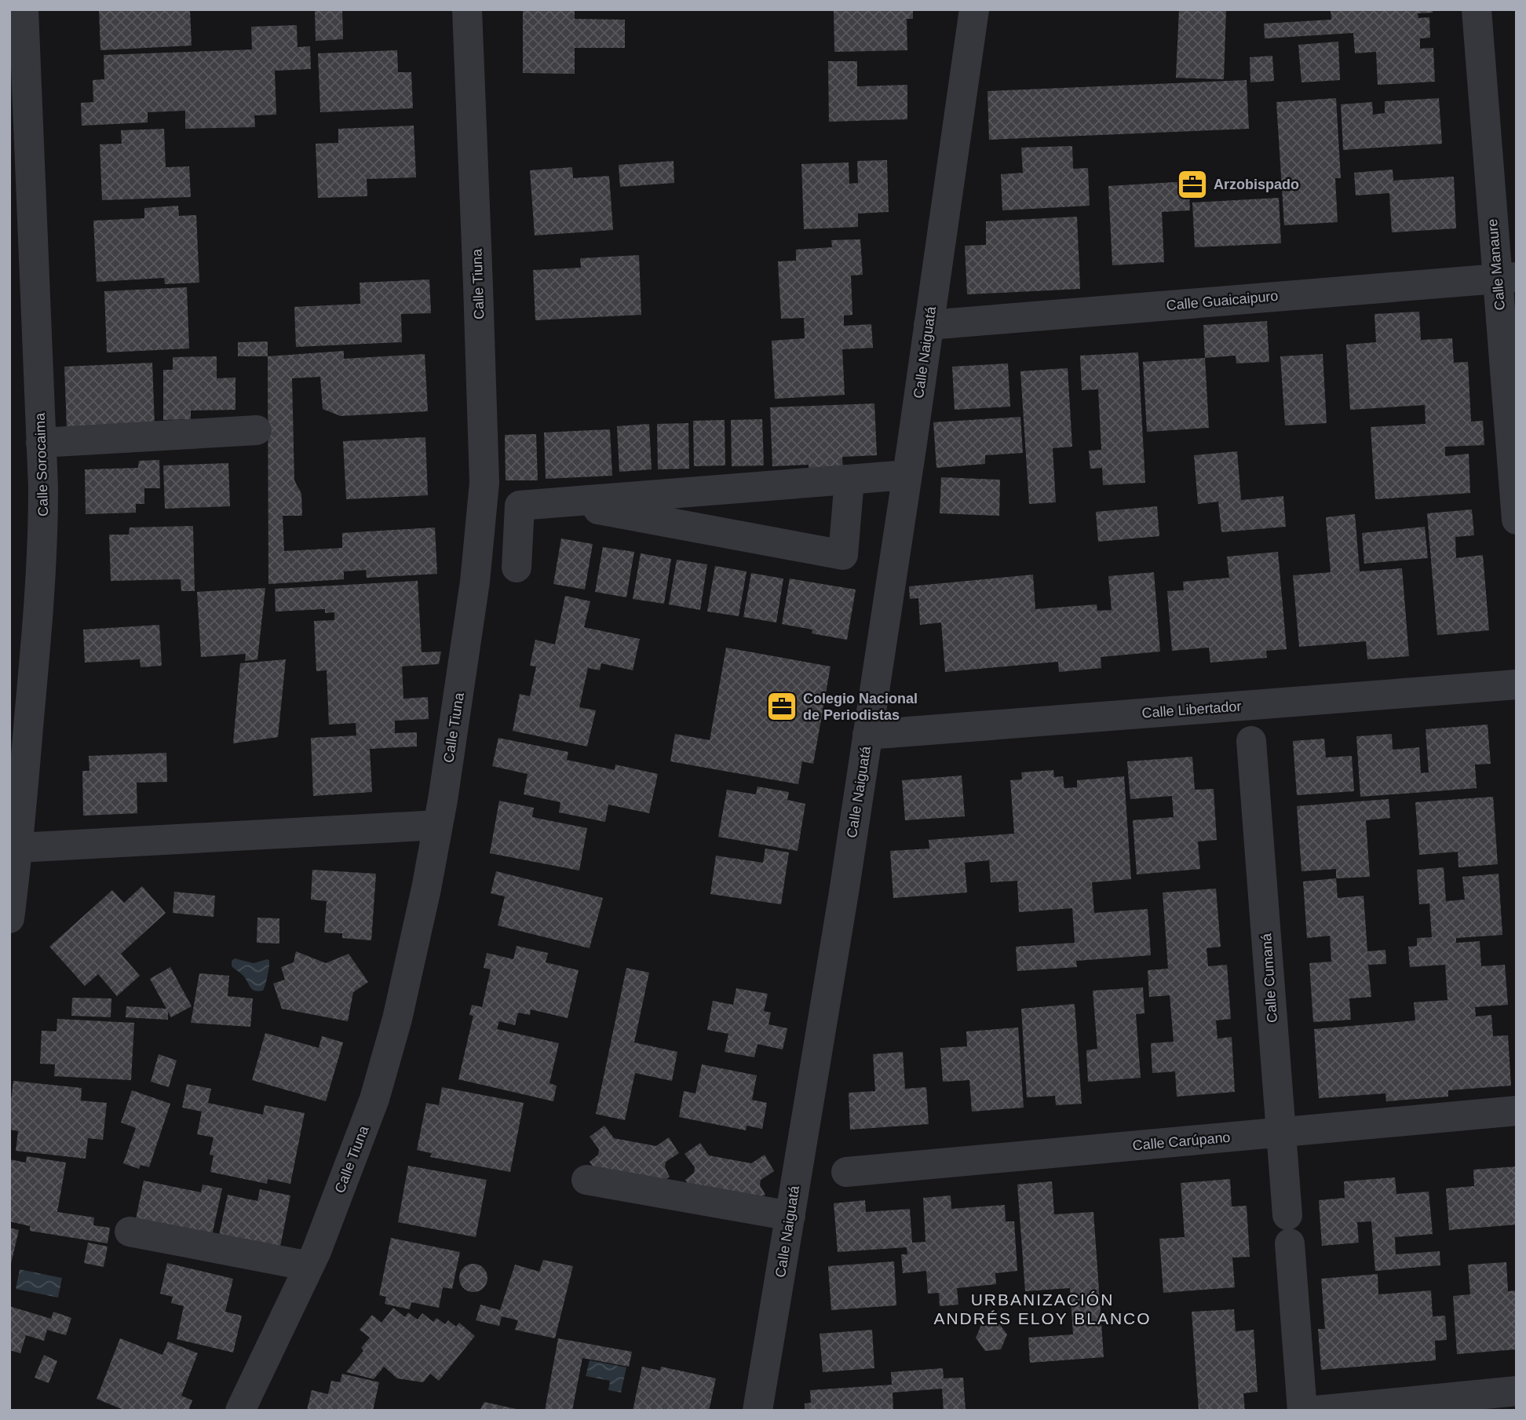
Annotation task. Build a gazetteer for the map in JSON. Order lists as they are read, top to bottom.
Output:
{
  "streets": {
    "street": [
      "Calle Manaure",
      "Calle Tiuna",
      "Calle Guaicaipuro",
      "Calle Naiguatá",
      "Calle Sorocaima",
      "Calle Libertador",
      "Calle Cumaná",
      "Calle Carúpano"
    ]
  },
  "crossings": [
    ["Calle Manaure", "Calle Guaicaipuro"],
    ["Calle Guaicaipuro", "Calle Naiguatá"],
    ["Calle Naiguatá", "Calle Libertador"],
    ["Calle Cumaná", "Calle Carúpano"]
  ],
  "districts": ["URBANIZACIÓN ANDRÉS ELOY BLANCO"],
  "places": {
    "office": ["Arzobispado", "Colegio Nacional de Periodistas"]
  }
}
